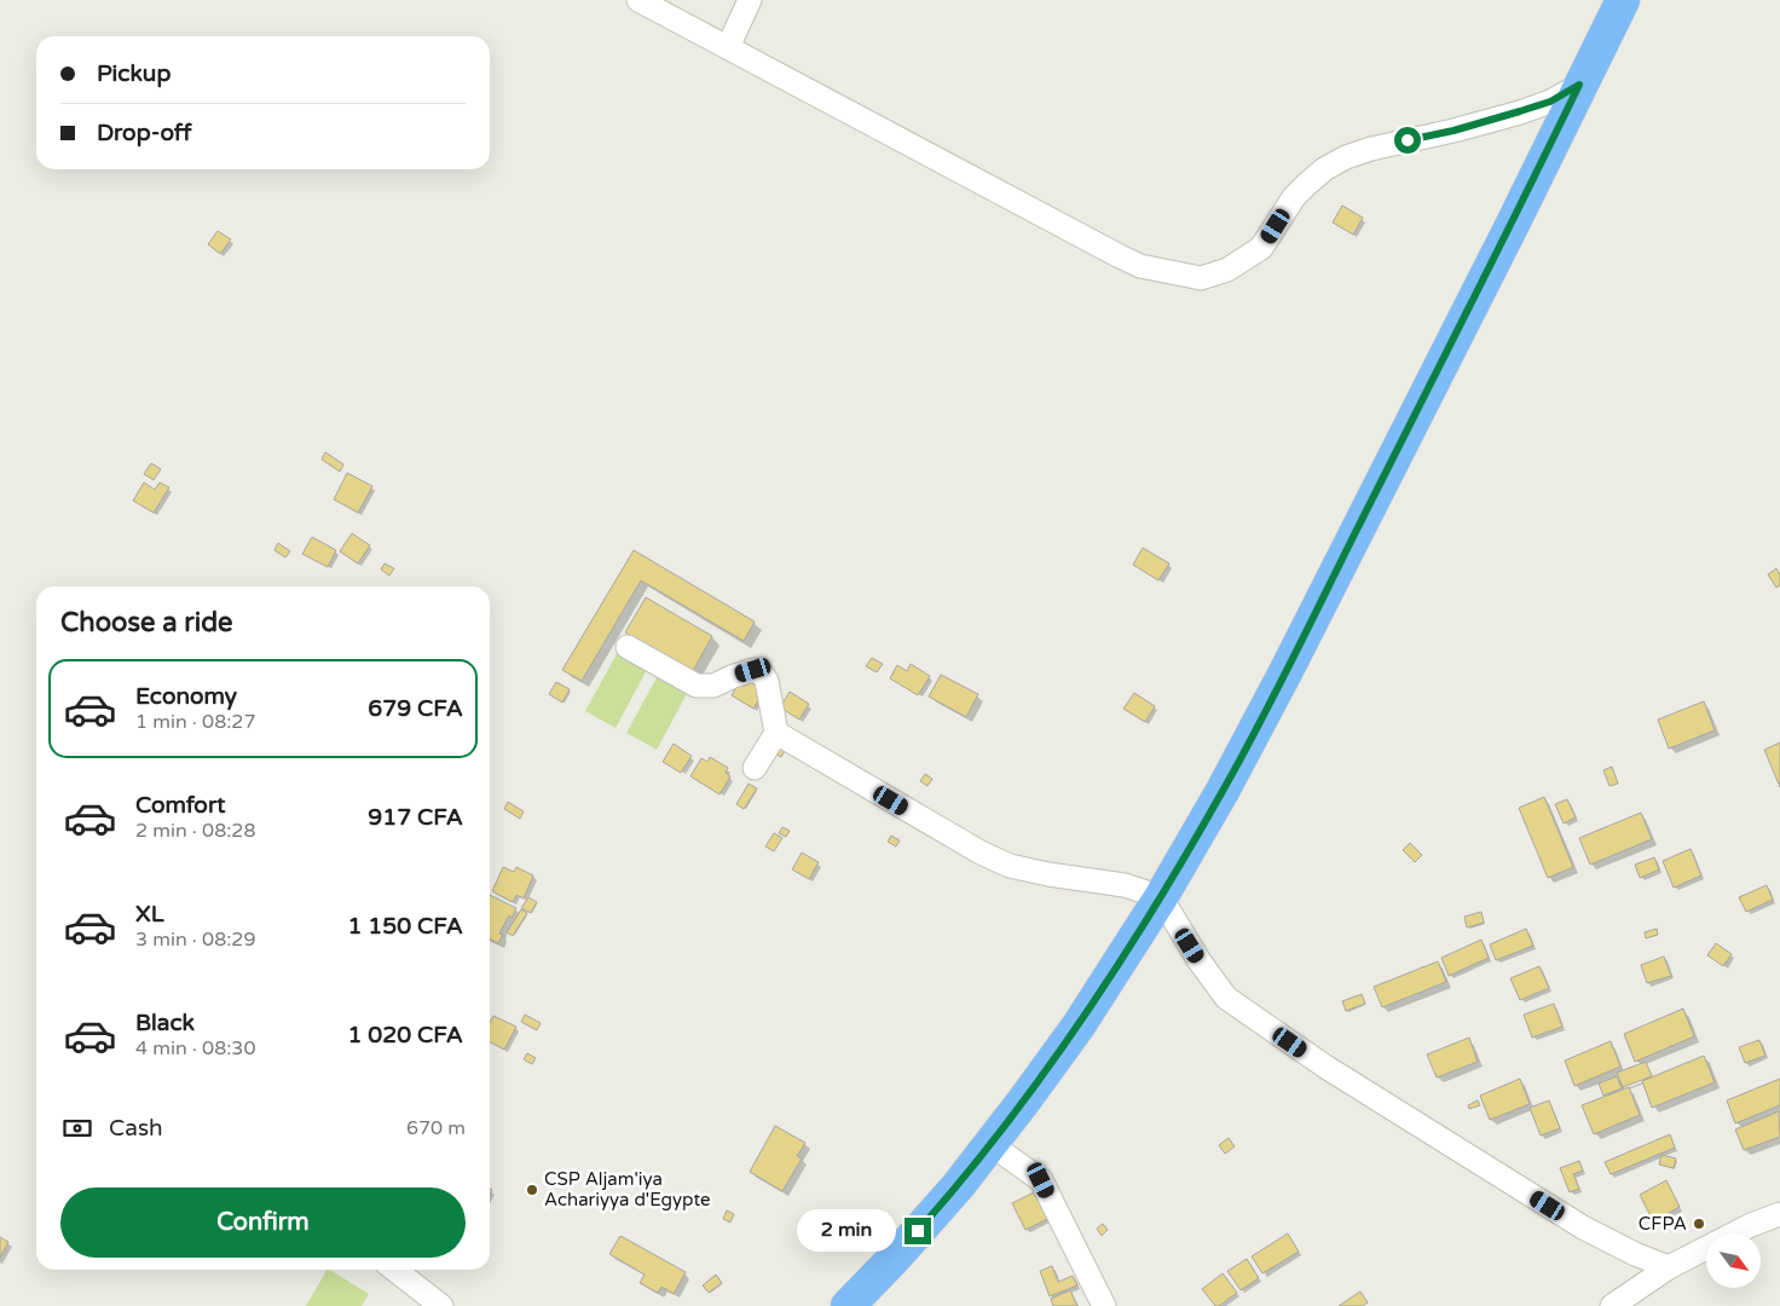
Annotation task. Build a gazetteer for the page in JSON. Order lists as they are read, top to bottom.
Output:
{
  "places": ["CSP Aljam'iya Achariyya d'Egypte", "CFPA"],
  "north": "bottom right",
  "page": {
    "banner": ["Pickup", "Drop-off"],
    "heading": "Choose a ride",
    "list": [
      {
        "name": "Economy",
        "note": "1 min · 08:27",
        "value": "679 CFA"
      },
      {
        "name": "Comfort",
        "note": "2 min · 08:28",
        "value": "917 CFA"
      },
      {
        "name": "XL",
        "note": "3 min · 08:29",
        "value": "1 150 CFA"
      },
      {
        "name": "Black",
        "note": "4 min · 08:30",
        "value": "1 020 CFA"
      }
    ],
    "pay": ["Cash", "670 m"],
    "buttons": "Confirm",
    "bubble": "2 min"
  }
}
